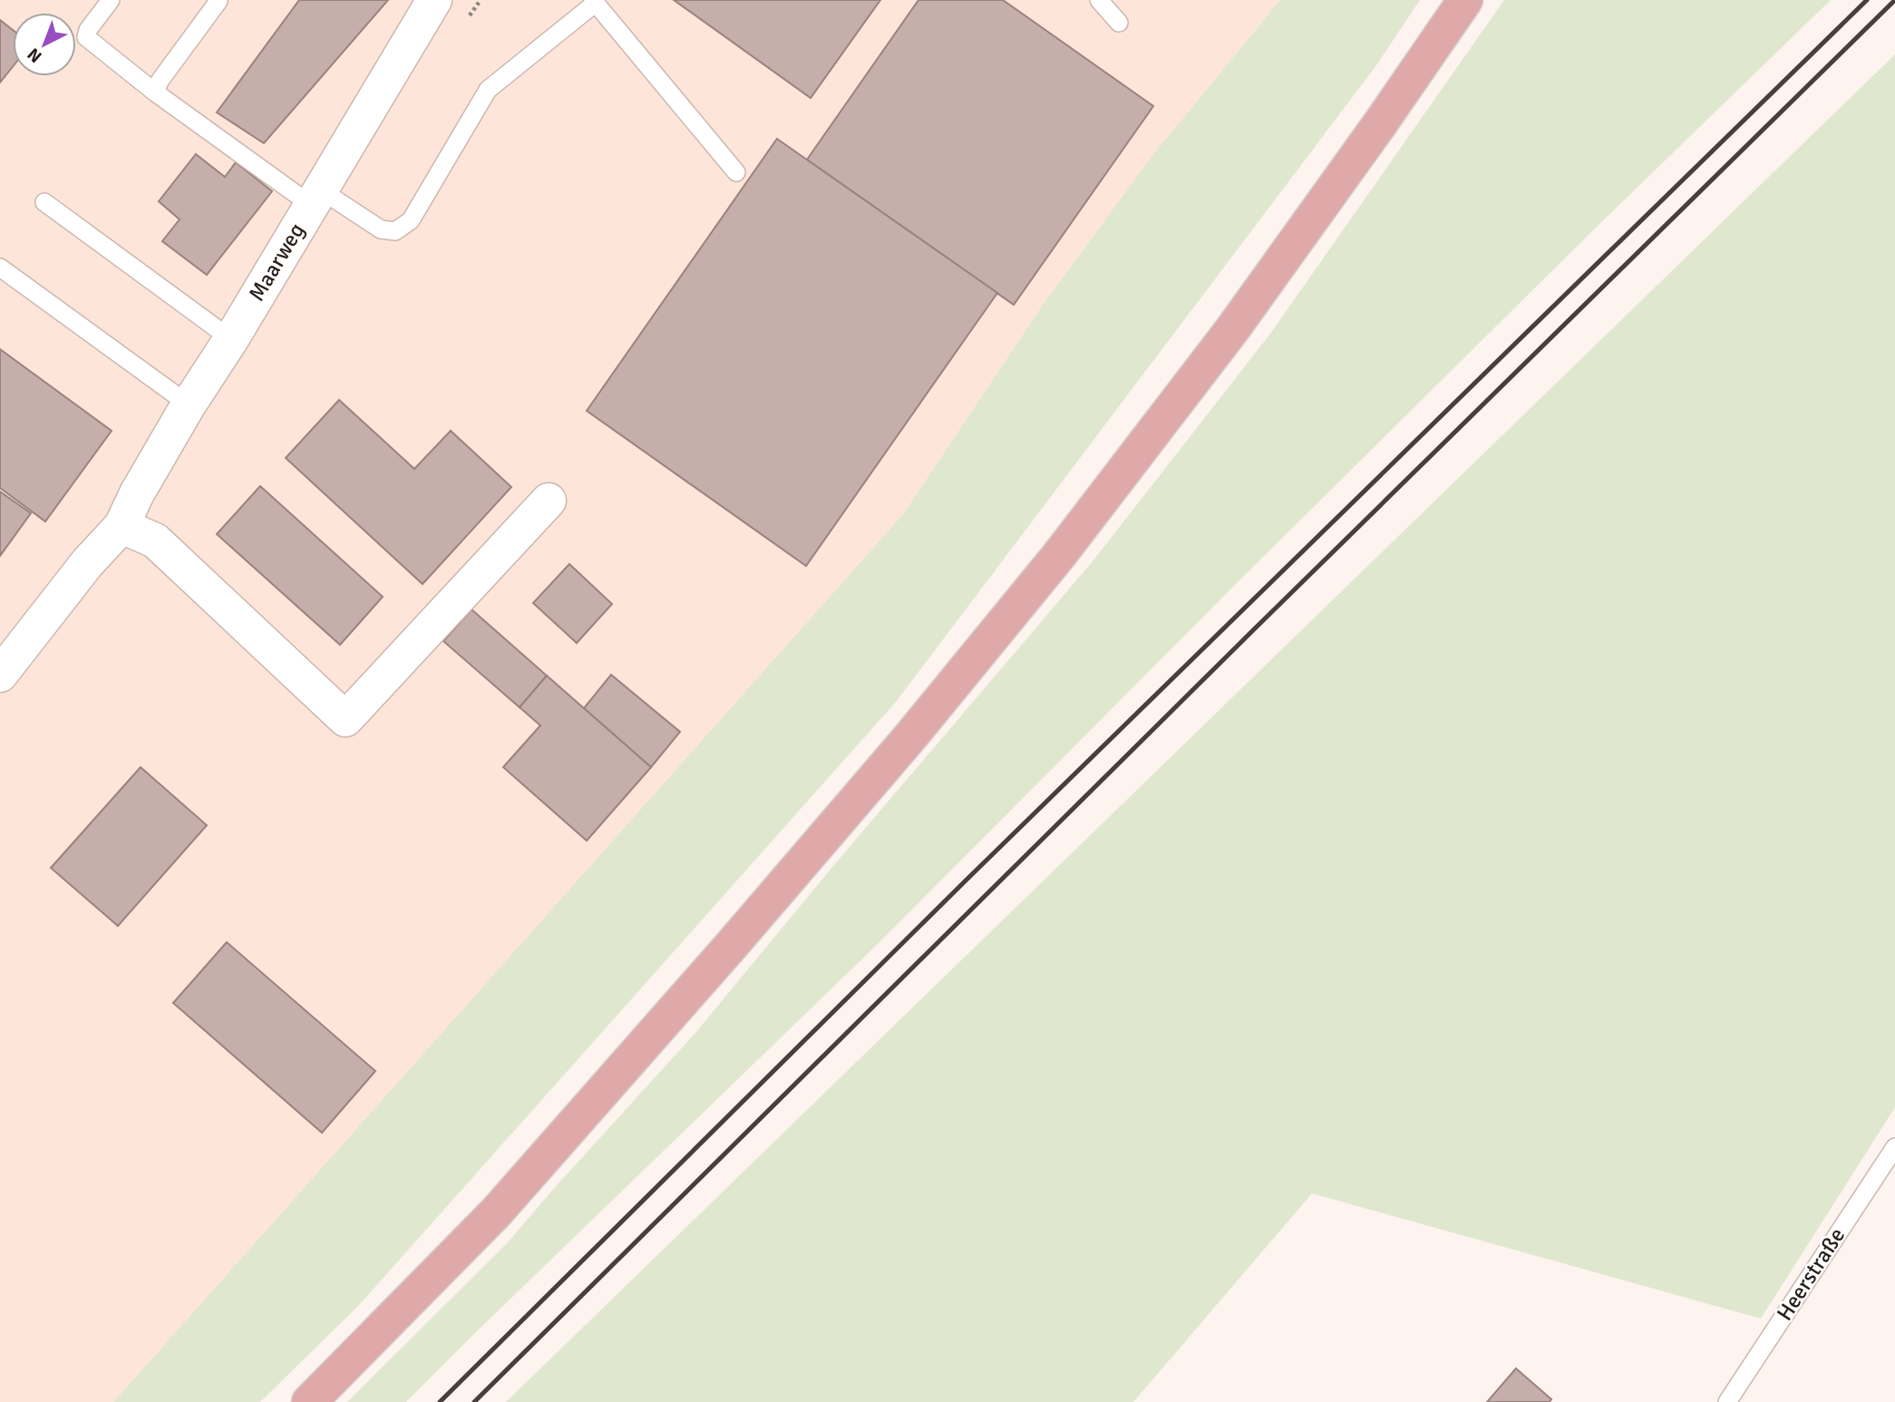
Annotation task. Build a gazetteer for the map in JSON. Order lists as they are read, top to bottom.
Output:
{
  "streets": {
    "street": ["Maarweg"],
    "lane": ["Heerstraße"]
  },
  "north": "bottom left"
}
